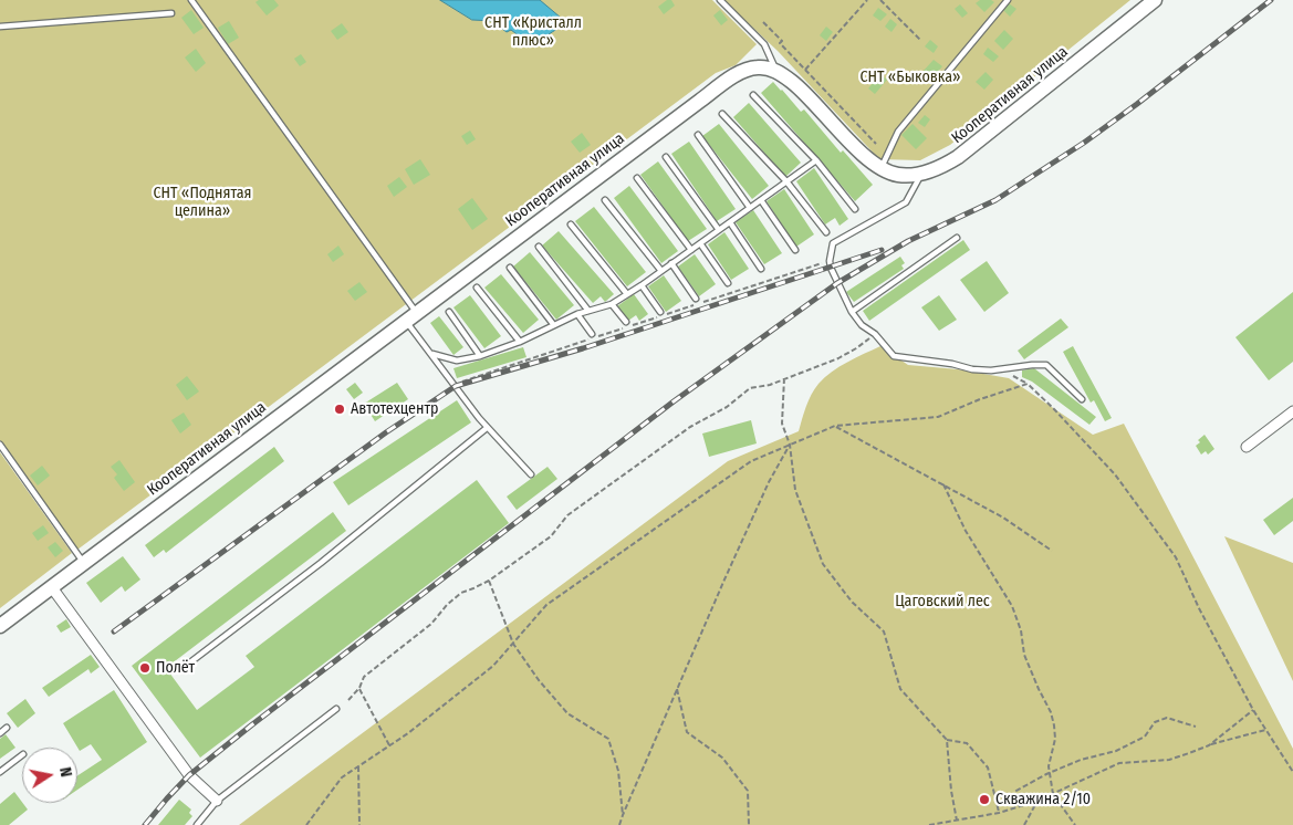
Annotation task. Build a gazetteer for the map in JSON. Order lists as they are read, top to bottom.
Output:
{
  "streets": {
    "main road": ["Кооперативная улица"]
  },
  "parks": [
    "СНТ «Кристалл плюс»",
    "СНТ «Быковка»",
    "СНТ «Поднятая целина»",
    "Цаговский лес"
  ],
  "places": ["Автотехцентр", "Полёт", "Скважина 2/10"],
  "north": "right"
}
